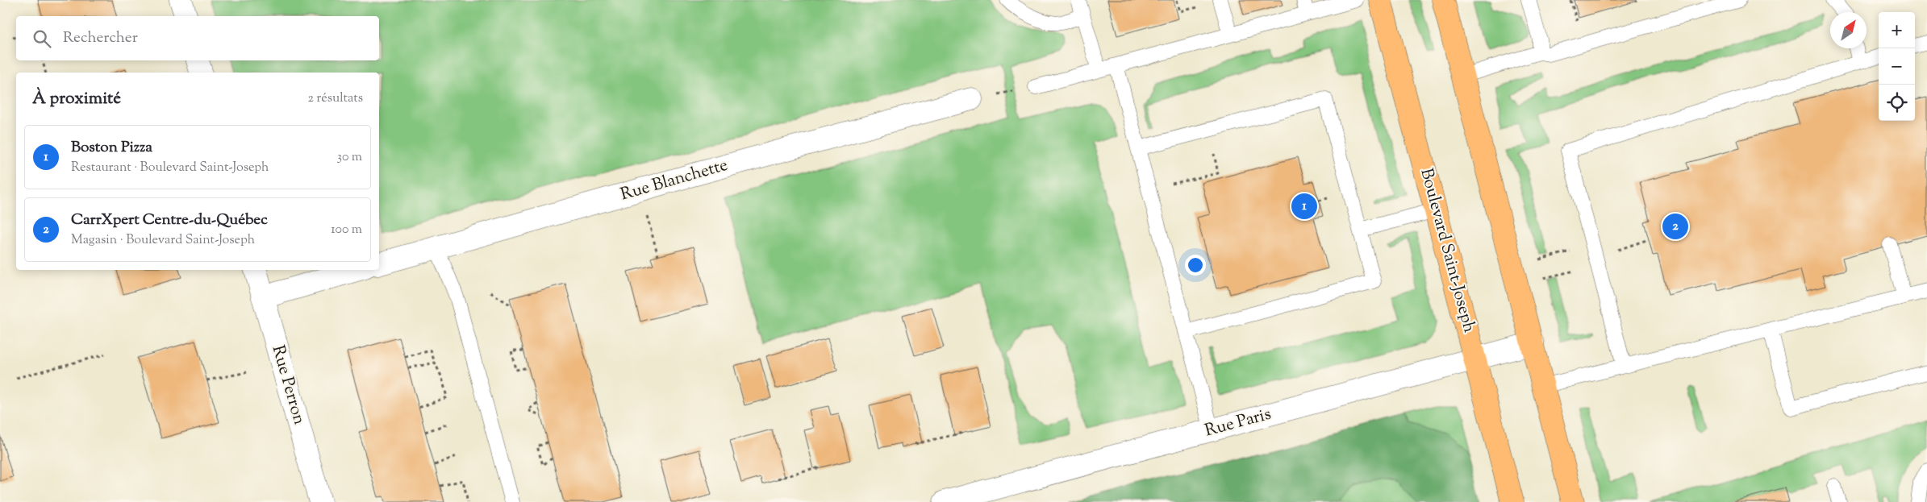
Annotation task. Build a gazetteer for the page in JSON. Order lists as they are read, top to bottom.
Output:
{
  "streets": {
    "main road": ["Boulevard Saint-Joseph"],
    "street": ["Rue Blanchette", "Rue Perron", "Rue Paris"]
  },
  "crossings": [
    ["Boulevard Saint-Joseph", "Rue Paris"]
  ],
  "north": "top right",
  "page": {
    "map_buttons": ["+", "−"],
    "search": "Rechercher",
    "heading": ["À proximité", "2 résultats"],
    "list": [
      {
        "mark": "1",
        "name": "Boston Pizza",
        "note": "Restaurant · Boulevard Saint-Joseph",
        "value": "30 m"
      },
      {
        "mark": "2",
        "name": "CarrXpert Centre-du-Québec",
        "note": "Magasin · Boulevard Saint-Joseph",
        "value": "100 m"
      }
    ],
    "pins": ["1", "2"]
  }
}
